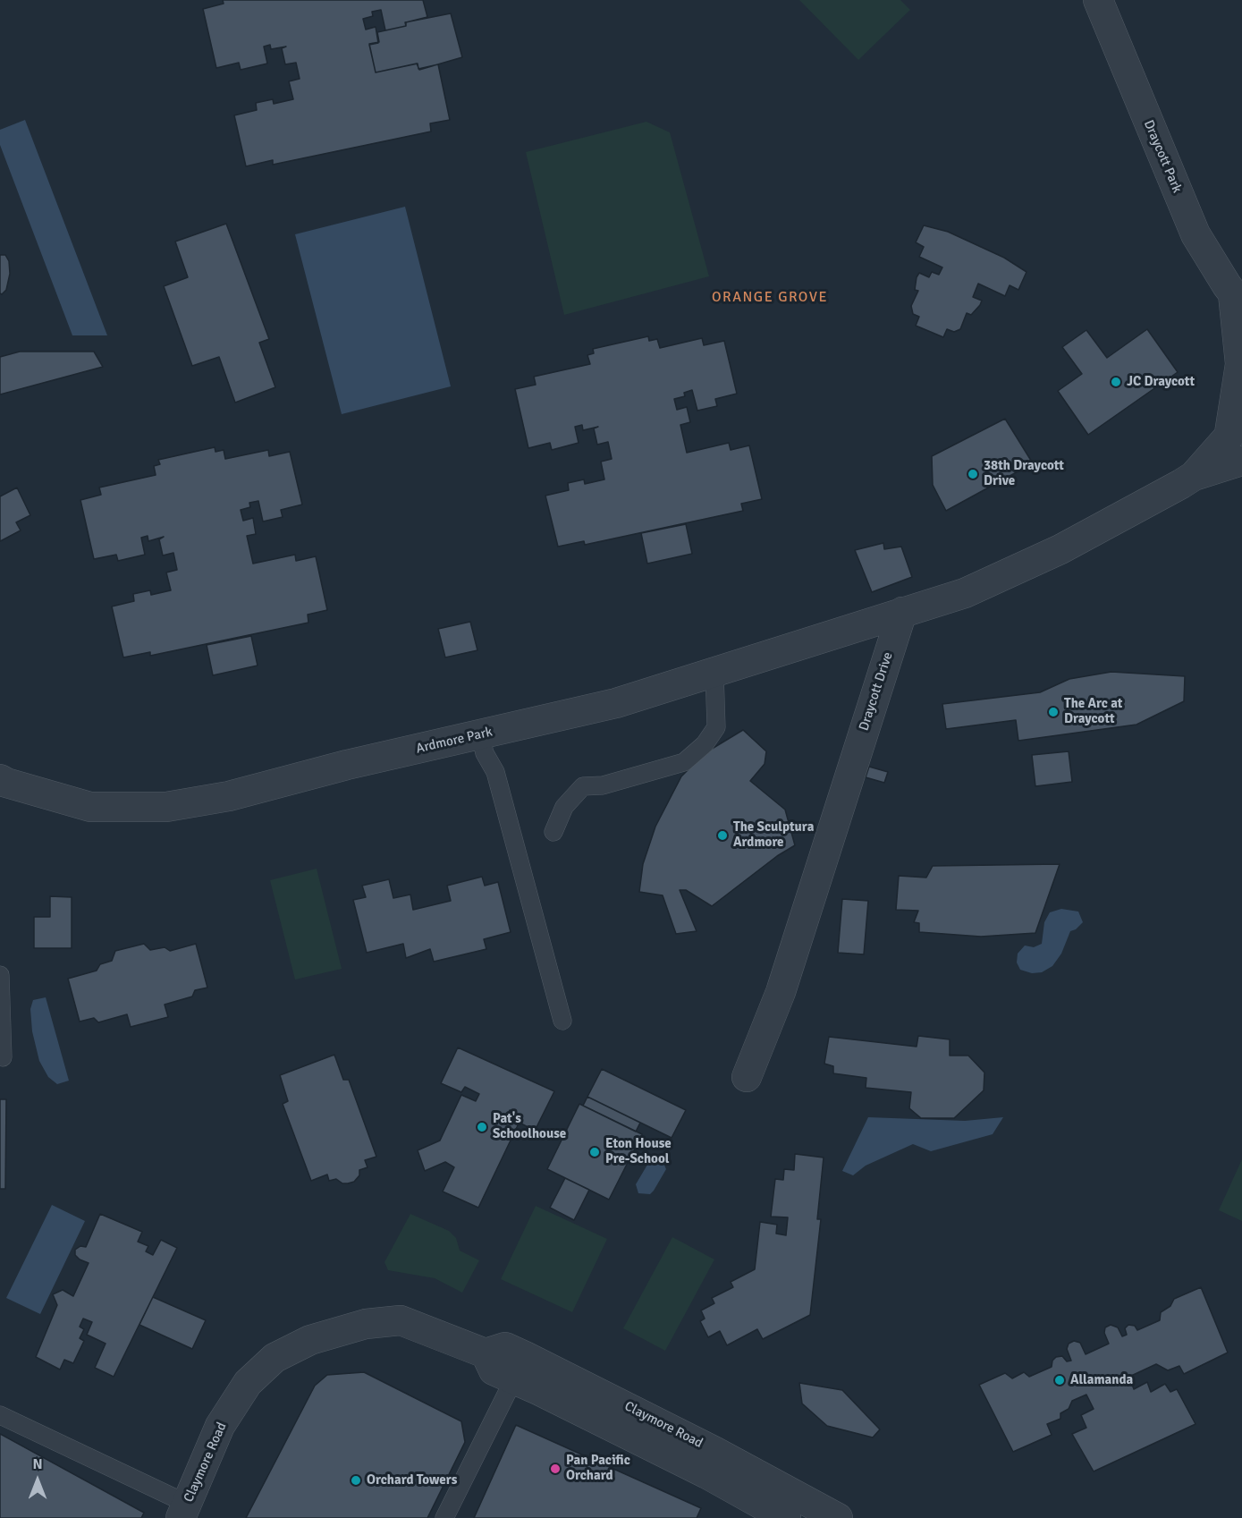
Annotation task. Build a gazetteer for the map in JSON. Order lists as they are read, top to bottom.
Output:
{
  "streets": {
    "street": [
      "Draycott Park",
      "Draycott Drive",
      "Ardmore Park",
      "Claymore Road"
    ]
  },
  "crossings": [
    ["Draycott Drive", "Ardmore Park"]
  ],
  "districts": ["ORANGE GROVE"],
  "places": [
    "JC Draycott",
    "38th Draycott Drive",
    "The Arc at Draycott",
    "The Sculptura Ardmore",
    "Pat's Schoolhouse",
    "Eton House Pre-School",
    "Allamanda",
    "Pan Pacific Orchard",
    "Orchard Towers"
  ],
  "north": "top"
}
